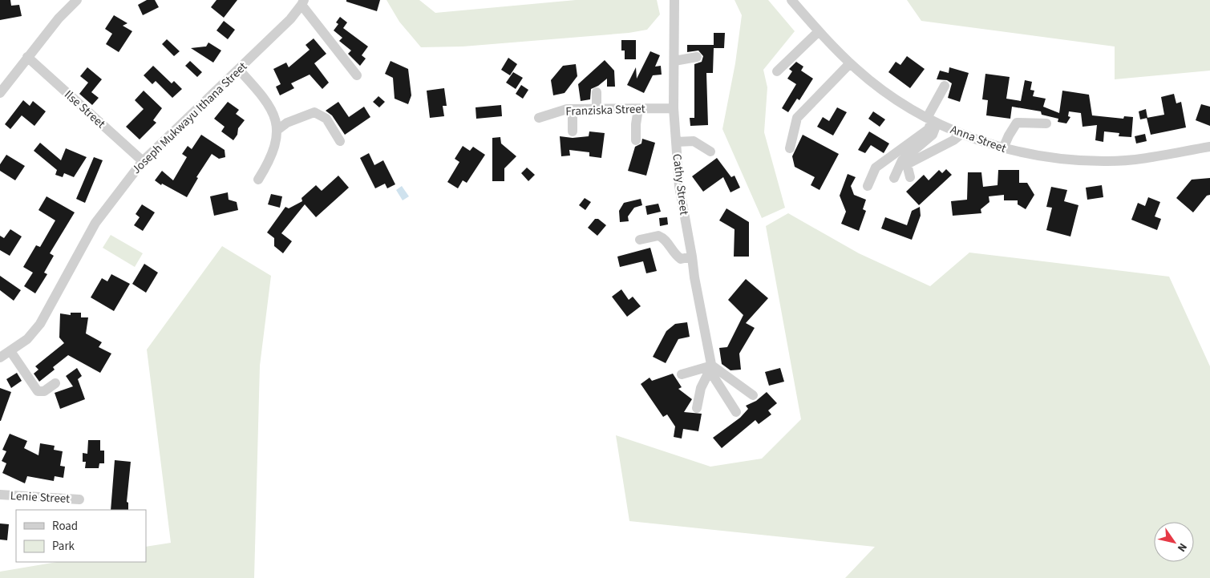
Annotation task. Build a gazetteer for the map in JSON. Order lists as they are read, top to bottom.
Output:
{
  "streets": {
    "street": [
      "Ilse Street",
      "Franziska Street",
      "Joseph Mukwayu Ithana Street",
      "Anna Street",
      "Cathy Street",
      "Lenie Street"
    ]
  },
  "crossings": [
    ["Ilse Street", "Joseph Mukwayu Ithana Street"],
    ["Franziska Street", "Cathy Street"]
  ],
  "legend": ["Road", "Park"],
  "north": "bottom right"
}
